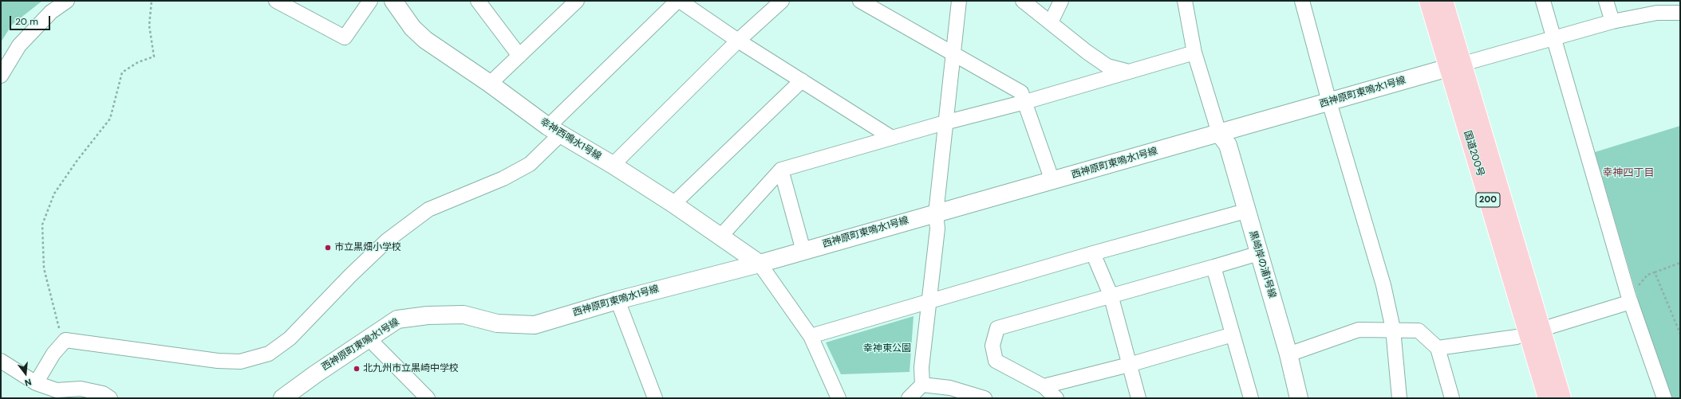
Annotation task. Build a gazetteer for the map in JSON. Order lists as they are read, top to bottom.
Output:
{
  "streets": {
    "highway": ["国道200号", "200"],
    "street": ["西神原町東鳴水1号線", "幸神西鳴水1号線", "黒崎岸の浦1号線"]
  },
  "crossings": [
    ["西神原町東鳴水1号線", "幸神西鳴水1号線"],
    ["西神原町東鳴水1号線", "国道200号"],
    ["西神原町東鳴水1号線", "黒崎岸の浦1号線"]
  ],
  "districts": ["幸神四丁目"],
  "parks": ["幸神東公園"],
  "places": ["市立黒畑小学校", "北九州市立黒崎中学校"],
  "scale_bar": "20 m",
  "north": "bottom"
}
